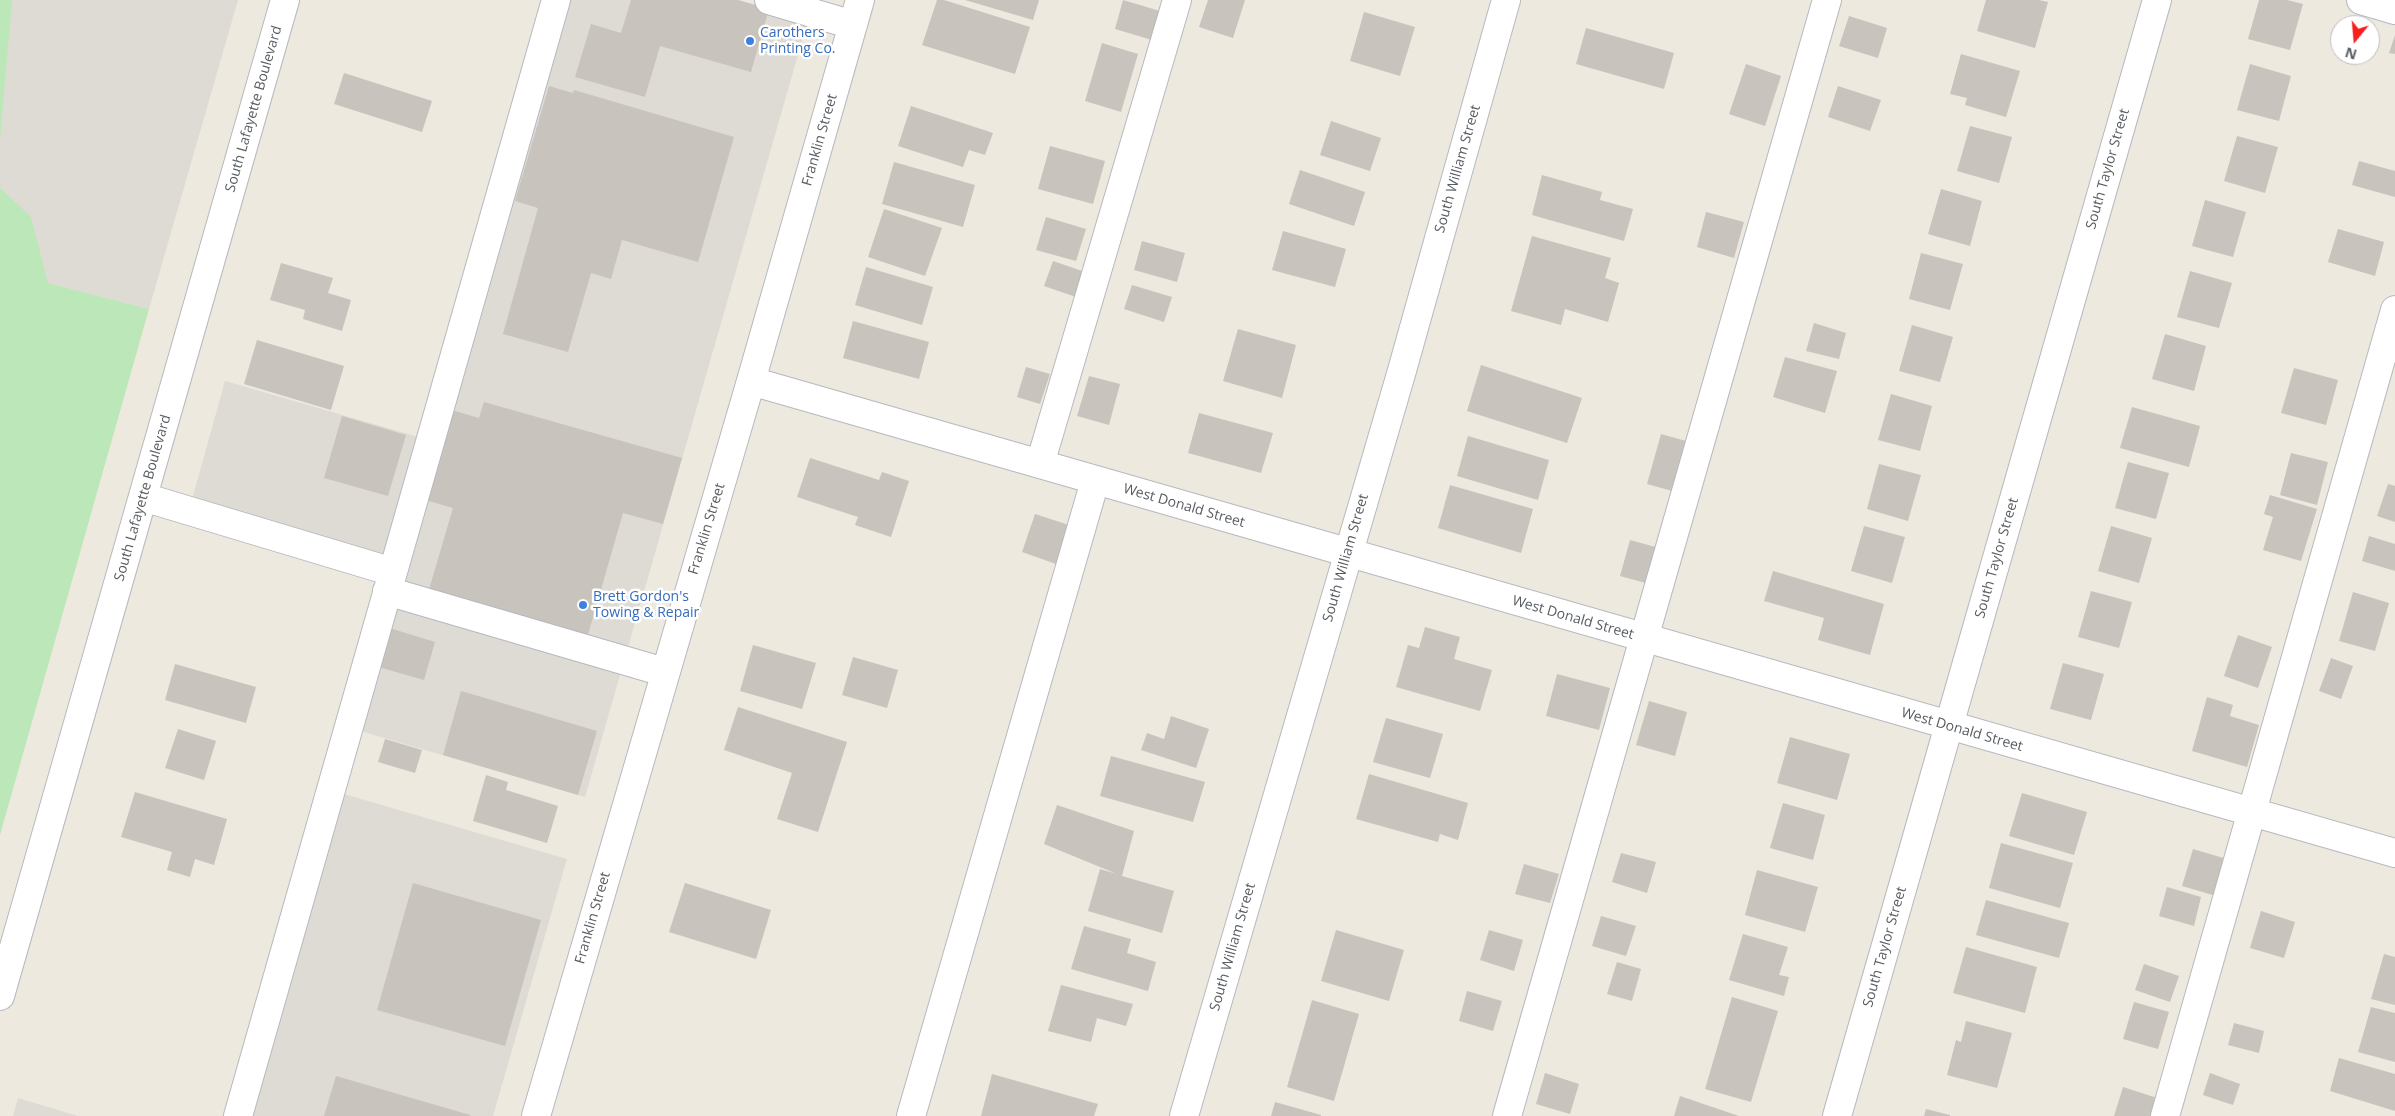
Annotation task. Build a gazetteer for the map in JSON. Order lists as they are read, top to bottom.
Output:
{
  "streets": {
    "street": [
      "South Lafayette Boulevard",
      "Franklin Street",
      "South William Street",
      "South Taylor Street",
      "West Donald Street"
    ]
  },
  "crossings": [
    ["Franklin Street", "West Donald Street"],
    ["South William Street", "West Donald Street"],
    ["South Taylor Street", "West Donald Street"]
  ],
  "places": ["Carothers Printing Co.", "Brett Gordon's Towing & Repair"],
  "north": "bottom"
}
